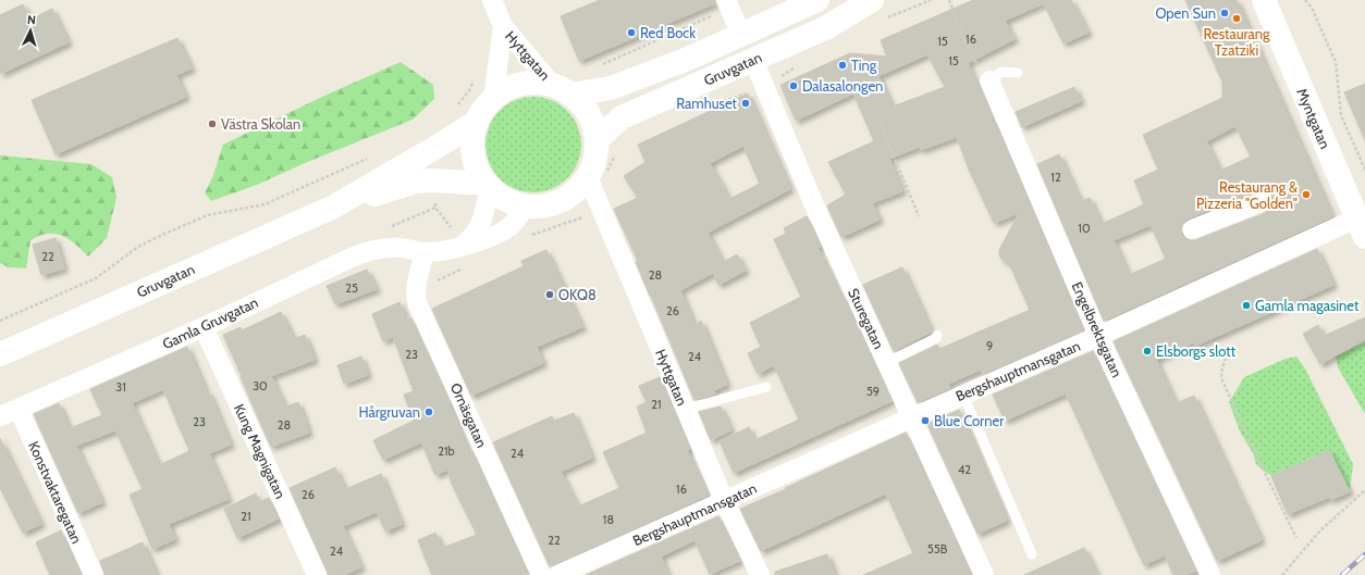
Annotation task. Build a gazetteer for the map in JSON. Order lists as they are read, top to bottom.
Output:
{
  "streets": {
    "main road": ["Gruvgatan", "Myntgatan"],
    "street": [
      "Hyttgatan",
      "Sturegatan",
      "Gamla Gruvgatan",
      "Engelbrektsgatan",
      "Bergshauptmansgatan",
      "Ornäsgatan",
      "Kung Magnigatan",
      "Konstvaktaregatan"
    ]
  },
  "crossings": [
    ["Hyttgatan", "Gruvgatan"],
    ["Hyttgatan", "Gamla Gruvgatan"],
    ["Hyttgatan", "Bergshauptmansgatan"],
    ["Gruvgatan", "Sturegatan"],
    ["Gruvgatan", "Gamla Gruvgatan"],
    ["Myntgatan", "Bergshauptmansgatan"],
    ["Sturegatan", "Bergshauptmansgatan"],
    ["Gamla Gruvgatan", "Ornäsgatan"],
    ["Gamla Gruvgatan", "Kung Magnigatan"],
    ["Gamla Gruvgatan", "Konstvaktaregatan"],
    ["Engelbrektsgatan", "Bergshauptmansgatan"]
  ],
  "places": [
    "Open Sun",
    "Restaurang Tzatziki",
    "Red Bock",
    "Ting",
    "Dalasalongen",
    "Ramhuset",
    "Västra Skolan",
    "Restaurang & Pizzeria \"Golden\"",
    "OKQ8",
    "Gamla magasinet",
    "Elsborgs slott",
    "Hårgruvan",
    "Blue Corner"
  ],
  "house_numbers": [
    "16",
    "15",
    "15",
    "12",
    "10",
    "22",
    "28",
    "25",
    "26",
    "9",
    "23",
    "24",
    "30",
    "31",
    "59",
    "21",
    "23",
    "28",
    "21b",
    "24",
    "42",
    "16",
    "26",
    "21",
    "18",
    "22",
    "55B",
    "24"
  ],
  "north": "top"
}
